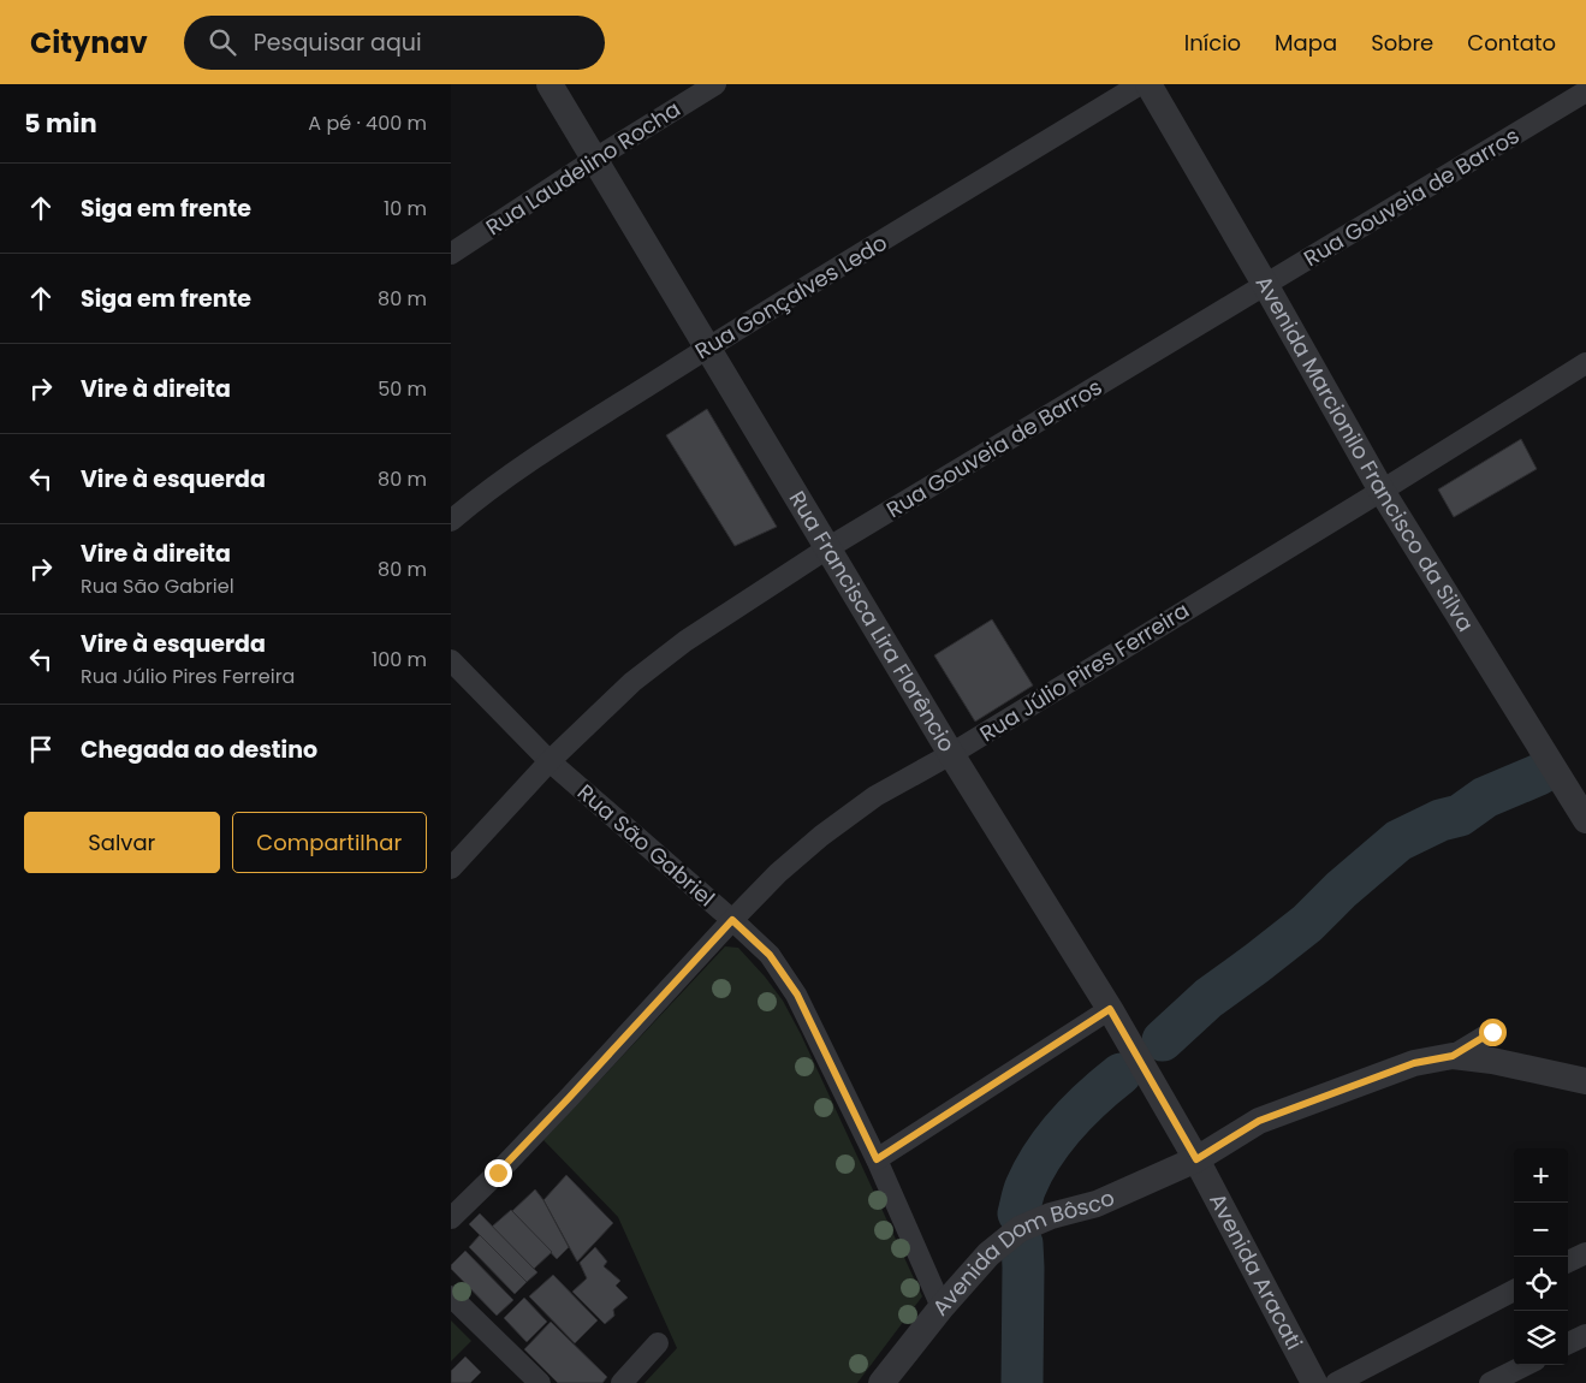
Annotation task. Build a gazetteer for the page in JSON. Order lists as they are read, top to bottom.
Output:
{
  "streets": {
    "street": [
      "Rua Laudelino Rocha",
      "Rua Gouveia de Barros",
      "Rua Gonçalves Ledo",
      "Avenida Marcionilo Francisco da Silva",
      "Rua Francisca Lira Florêncio",
      "Rua Júlio Pires Ferreira",
      "Rua São Gabriel",
      "Avenida Dom Bôsco",
      "Avenida Aracati"
    ]
  },
  "crossings": [
    ["Rua Laudelino Rocha", "Rua Francisca Lira Florêncio"],
    ["Rua Gouveia de Barros", "Avenida Marcionilo Francisco da Silva"],
    ["Rua Gouveia de Barros", "Rua Francisca Lira Florêncio"],
    ["Rua Gouveia de Barros", "Rua São Gabriel"],
    ["Rua Gonçalves Ledo", "Rua Francisca Lira Florêncio"],
    ["Avenida Marcionilo Francisco da Silva", "Rua Júlio Pires Ferreira"],
    ["Rua Francisca Lira Florêncio", "Rua Júlio Pires Ferreira"],
    ["Rua Francisca Lira Florêncio", "Avenida Dom Bôsco"],
    ["Rua Francisca Lira Florêncio", "Avenida Aracati"],
    ["Rua Júlio Pires Ferreira", "Rua São Gabriel"],
    ["Rua São Gabriel", "Avenida Dom Bôsco"],
    ["Avenida Dom Bôsco", "Avenida Aracati"]
  ],
  "page": {
    "header": "Citynav",
    "search": "Pesquisar aqui",
    "nav": [
      "Início",
      "Mapa",
      "Sobre",
      "Contato"
    ],
    "heading": ["5 min", "A pé · 400 m"],
    "list": [
      ["Siga em frente", "10 m"],
      ["Siga em frente", "80 m"],
      ["Vire à direita", "50 m"],
      ["Vire à esquerda", "80 m"],
      ["Vire à direita", "Rua São Gabriel", "80 m"],
      ["Vire à esquerda", "Rua Júlio Pires Ferreira", "100 m"],
      "Chegada ao destino"
    ],
    "buttons": ["Salvar", "Compartilhar"],
    "map_buttons": ["+", "−"]
  }
}
